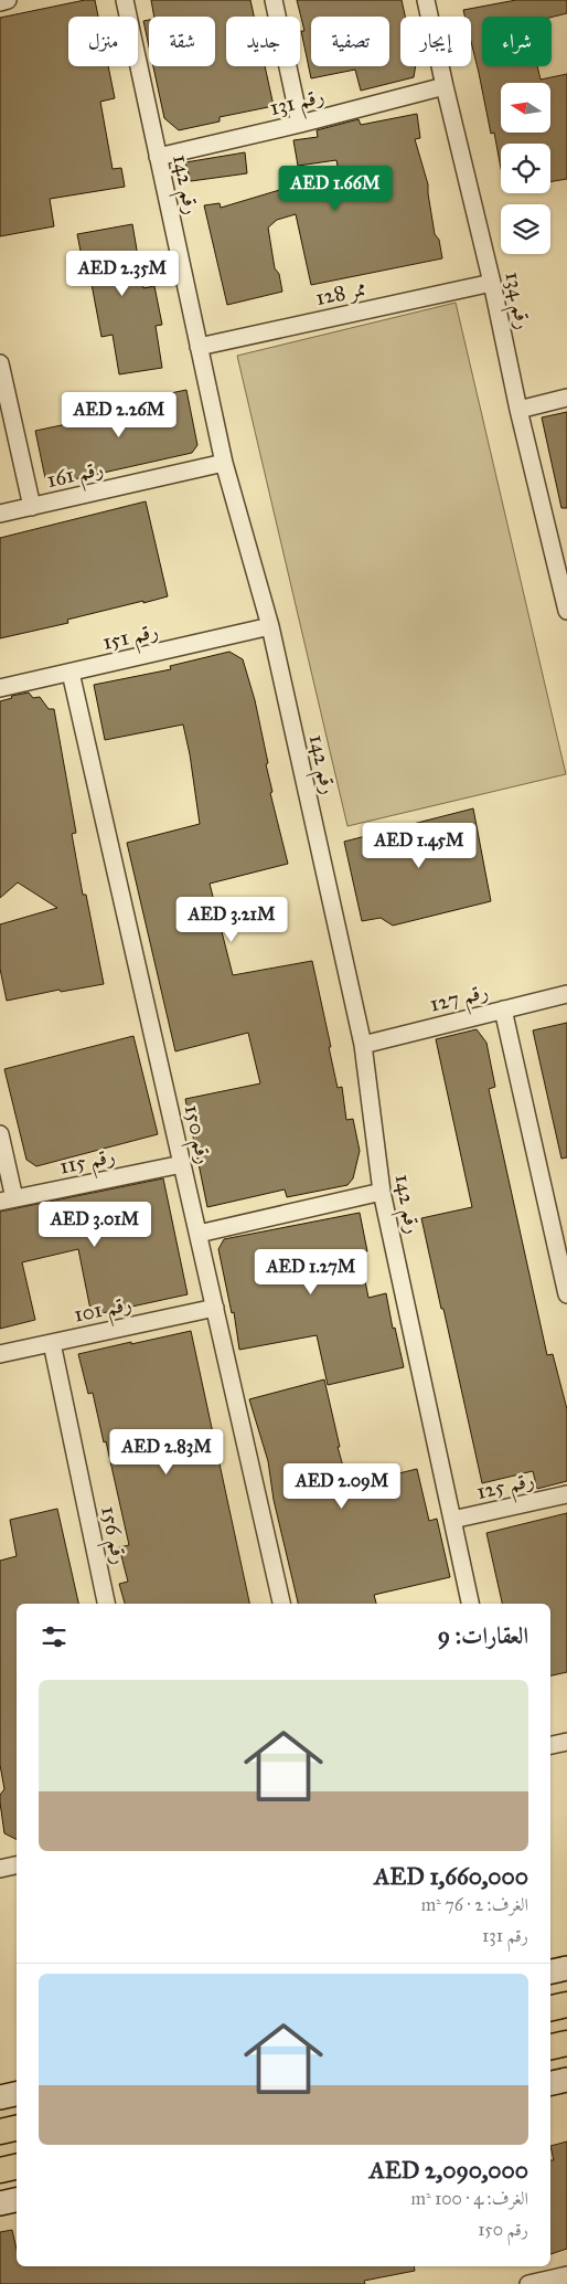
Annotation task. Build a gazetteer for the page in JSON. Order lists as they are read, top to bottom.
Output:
{
  "streets": {
    "street": [
      "رقم 131",
      "رقم 142",
      "ممر 128",
      "رقم 134",
      "رقم 161",
      "رقم 151",
      "رقم 127",
      "رقم 150",
      "رقم 115",
      "رقم 101",
      "رقم 125",
      "رقم 156"
    ]
  },
  "crossings": [
    ["رقم 131", "رقم 142"],
    ["رقم 131", "رقم 134"],
    ["رقم 142", "ممر 128"],
    ["رقم 142", "رقم 161"],
    ["رقم 142", "رقم 151"],
    ["رقم 142", "رقم 127"],
    ["رقم 142", "رقم 125"],
    ["ممر 128", "رقم 134"],
    ["رقم 151", "رقم 150"],
    ["رقم 150", "رقم 115"],
    ["رقم 150", "رقم 101"],
    ["رقم 101", "رقم 156"]
  ],
  "north": "left",
  "page": {
    "chip": [
      "شراء",
      "إيجار",
      "تصفية",
      "جديد",
      "شقة",
      "منزل"
    ],
    "price": [
      "AED 1.66M",
      "AED 2.35M",
      "AED 2.26M",
      "AED 1.45M",
      "AED 3.21M",
      "AED 3.01M",
      "AED 1.27M",
      "AED 2.83M",
      "AED 2.09M"
    ],
    "heading": "العقارات: 9",
    "list": [
      {
        "name": "AED 1,660,000",
        "note": "الغرف: 2 · 76 m² · رقم 131"
      },
      {
        "name": "AED 2,090,000",
        "note": "الغرف: 4 · 100 m² · رقم 150"
      }
    ]
  }
}
